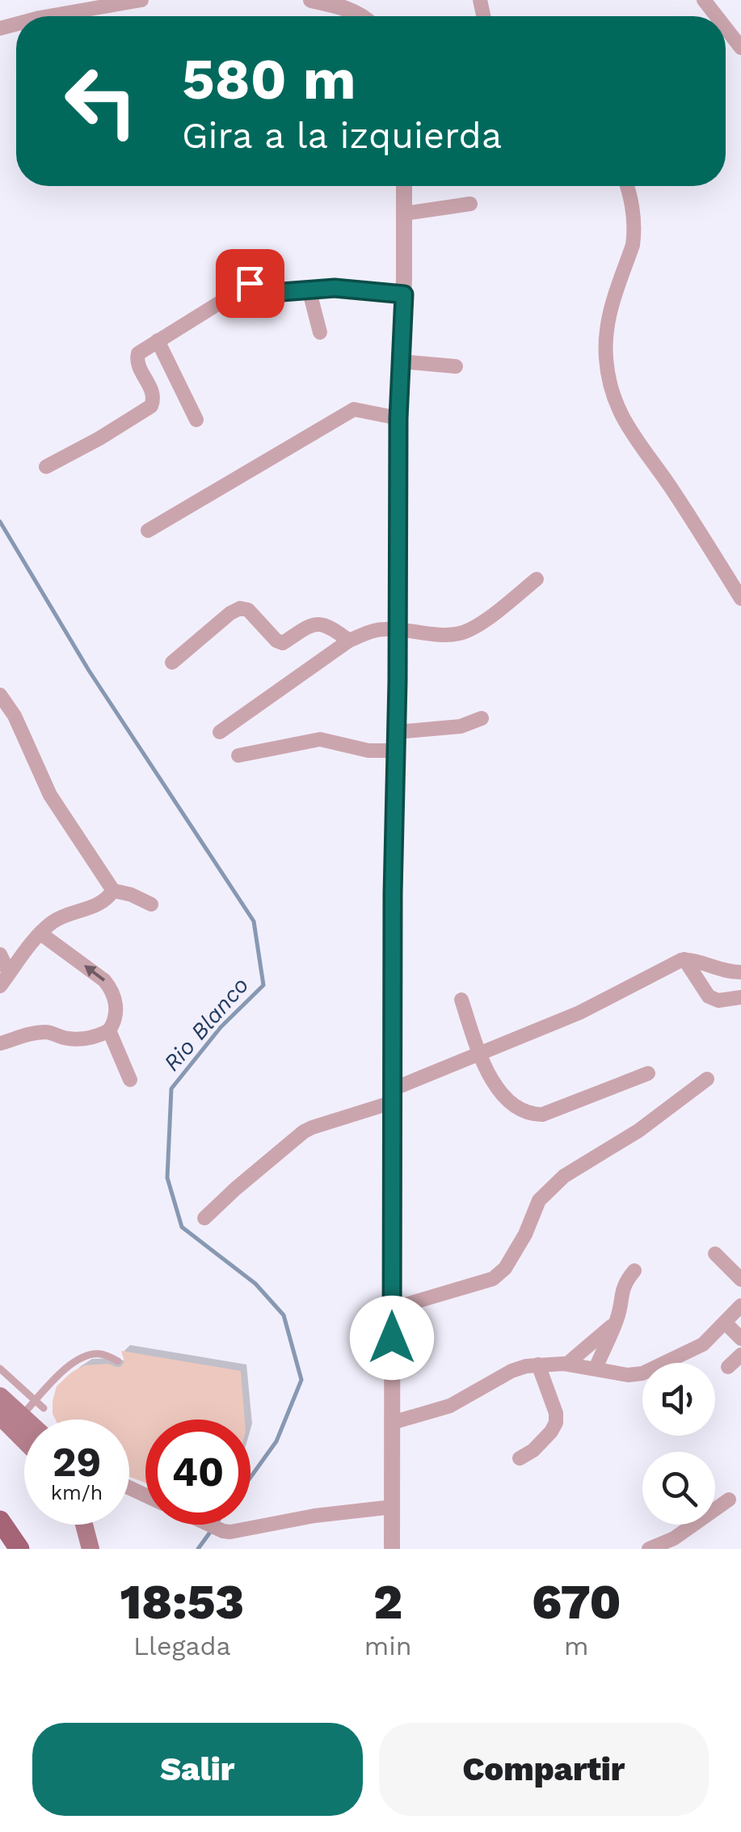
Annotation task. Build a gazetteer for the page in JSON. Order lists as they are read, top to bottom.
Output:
{
  "water": ["Rio Blanco"],
  "page": {
    "turn": ["580 m", "Gira a la izquierda"],
    "speed": "29 km/h",
    "limit": "40",
    "eta": [
      "18:53",
      "Llegada",
      "2",
      "min",
      "670",
      "m"
    ],
    "buttons": ["Salir", "Compartir"]
  }
}
